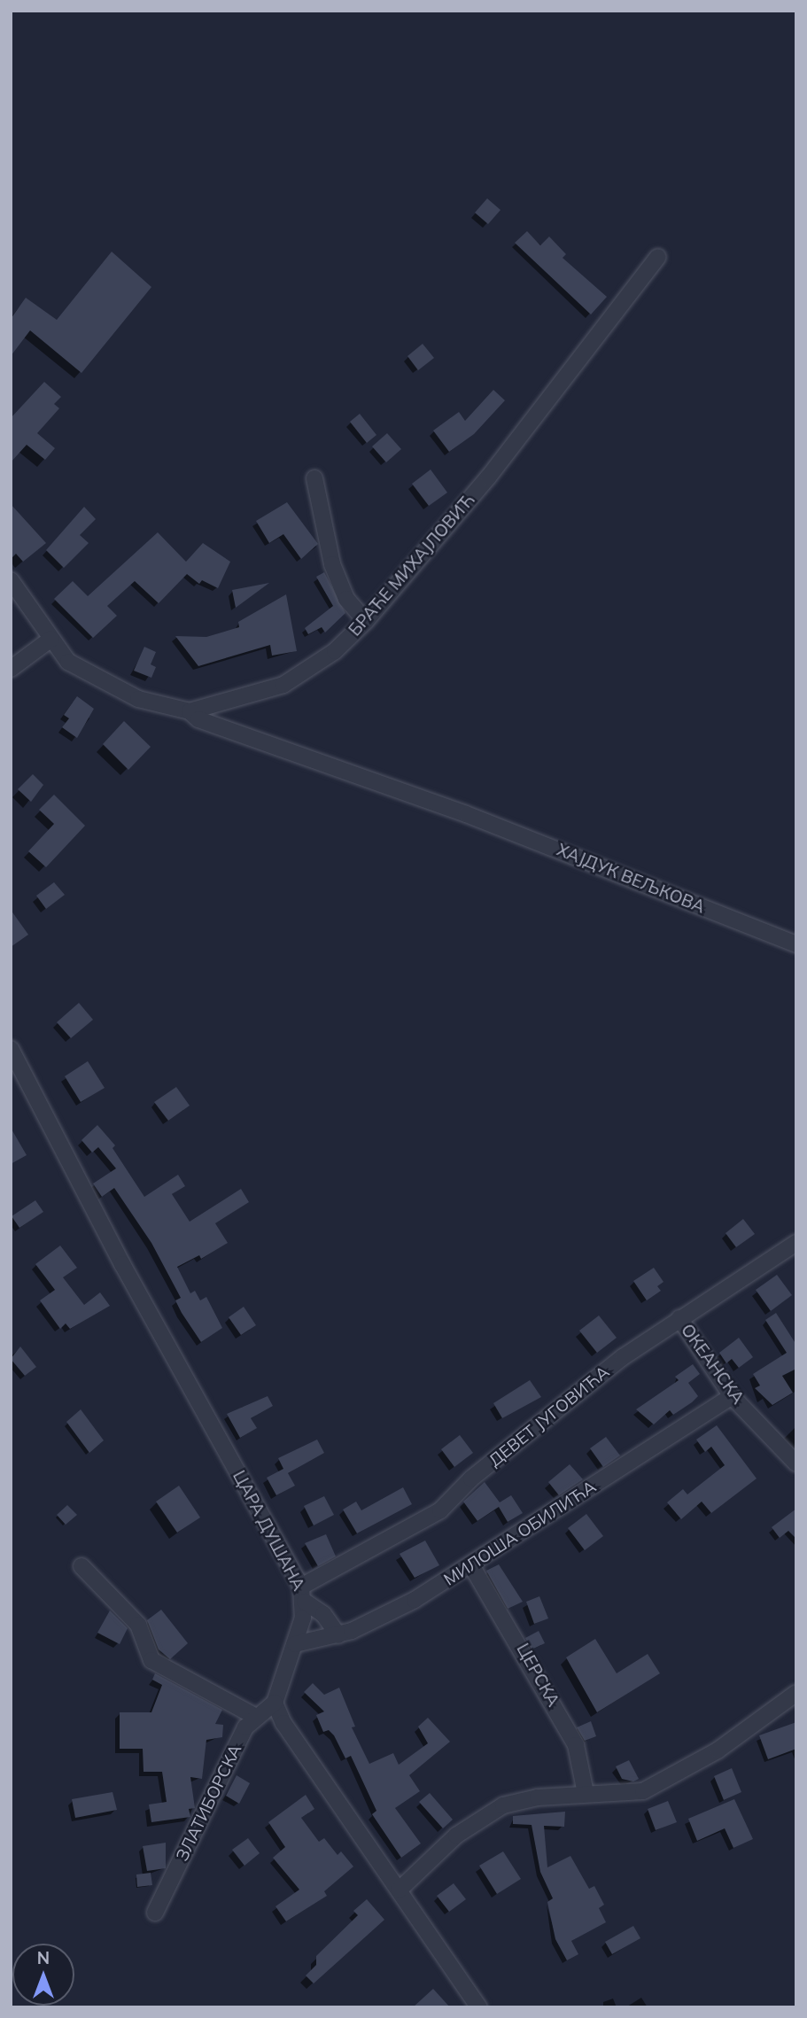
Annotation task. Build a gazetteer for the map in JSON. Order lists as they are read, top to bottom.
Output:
{
  "streets": {
    "street": [
      "БРАЋЕ МИХАЈЛОВИЋ",
      "ХАЈДУК ВЕЉКОВА",
      "ОКЕАНСКА",
      "ДЕВЕТ ЈУГОВИЋА",
      "ЦАРА ДУШАНА",
      "МИЛОША ОБИЛИЋА",
      "ЦЕРСКА",
      "ЗЛАТИБОРСКА"
    ]
  },
  "crossings": [
    ["БРАЋЕ МИХАЈЛОВИЋ", "ХАЈДУК ВЕЉКОВА"],
    ["ОКЕАНСКА", "ДЕВЕТ ЈУГОВИЋА"],
    ["ОКЕАНСКА", "МИЛОША ОБИЛИЋА"],
    ["ДЕВЕТ ЈУГОВИЋА", "ЦАРА ДУШАНА"],
    ["ЦАРА ДУШАНА", "МИЛОША ОБИЛИЋА"],
    ["МИЛОША ОБИЛИЋА", "ЦЕРСКА"]
  ],
  "north": "top"
}
